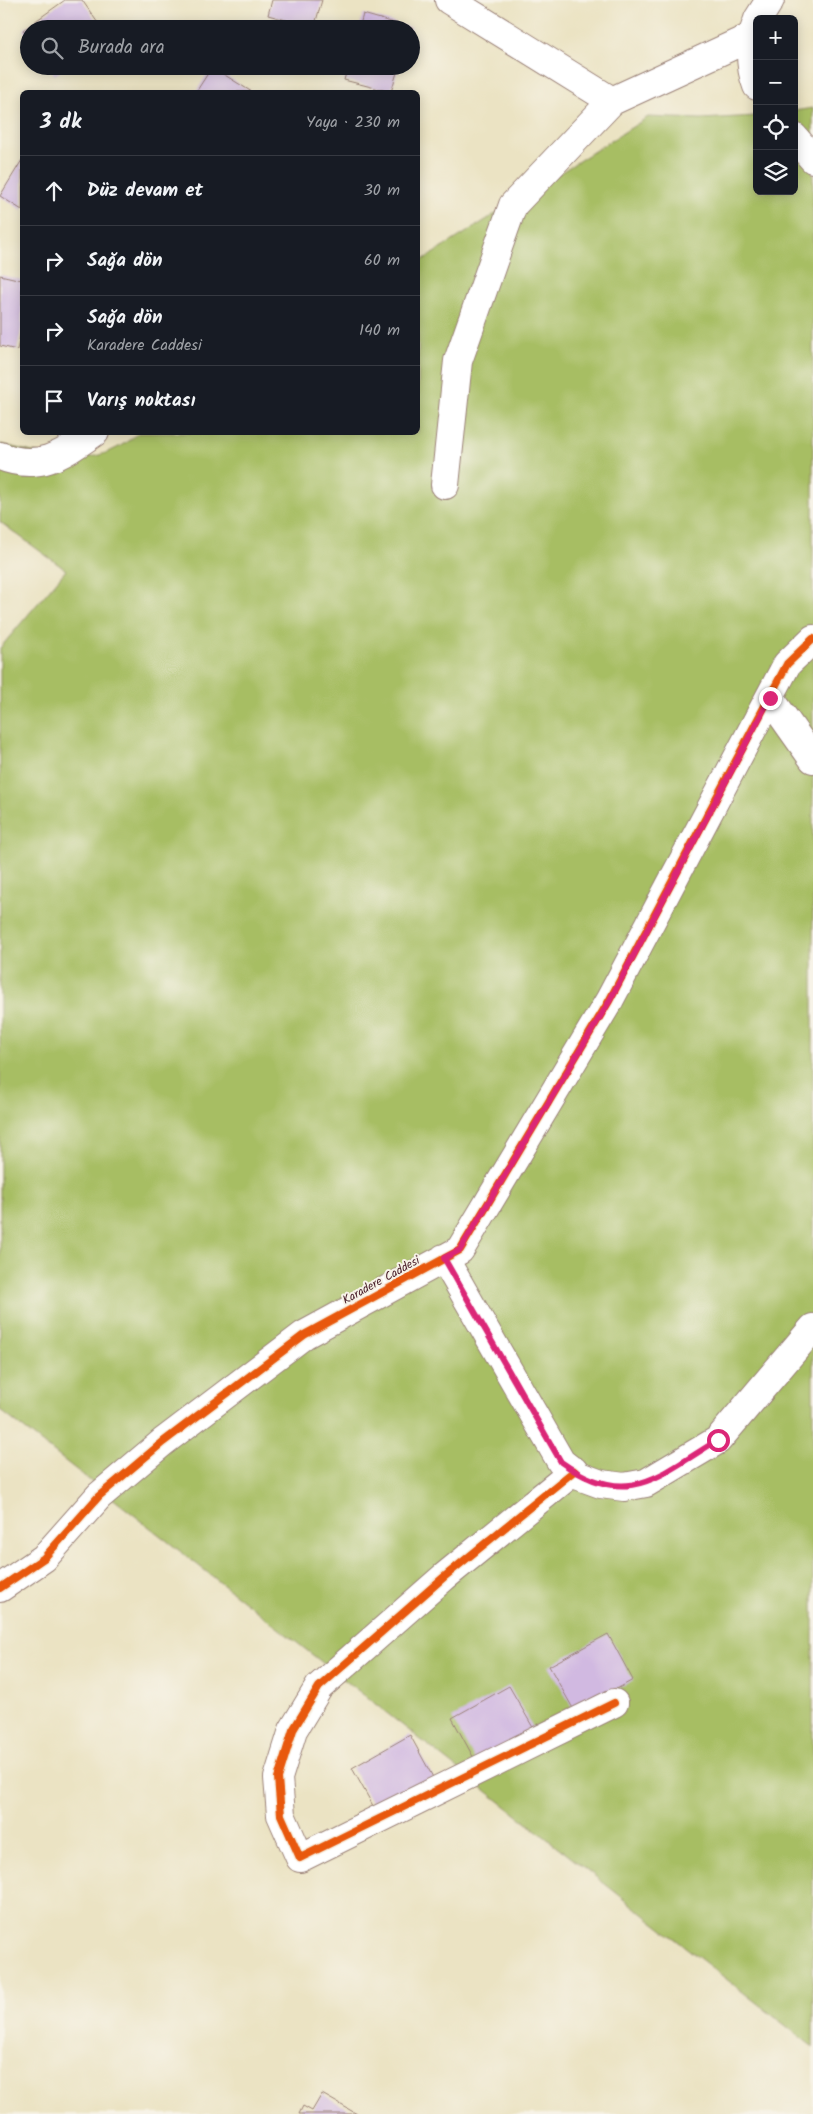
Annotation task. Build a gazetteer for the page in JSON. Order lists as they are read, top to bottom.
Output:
{
  "streets": {
    "street": ["Karadere Caddesi"]
  },
  "page": {
    "map_buttons": ["+", "−"],
    "search": "Burada ara",
    "heading": ["3 dk", "Yaya · 230 m"],
    "list": [
      ["Düz devam et", "30 m"],
      ["Sağa dön", "60 m"],
      ["Sağa dön", "Karadere Caddesi", "140 m"],
      "Varış noktası"
    ]
  }
}
